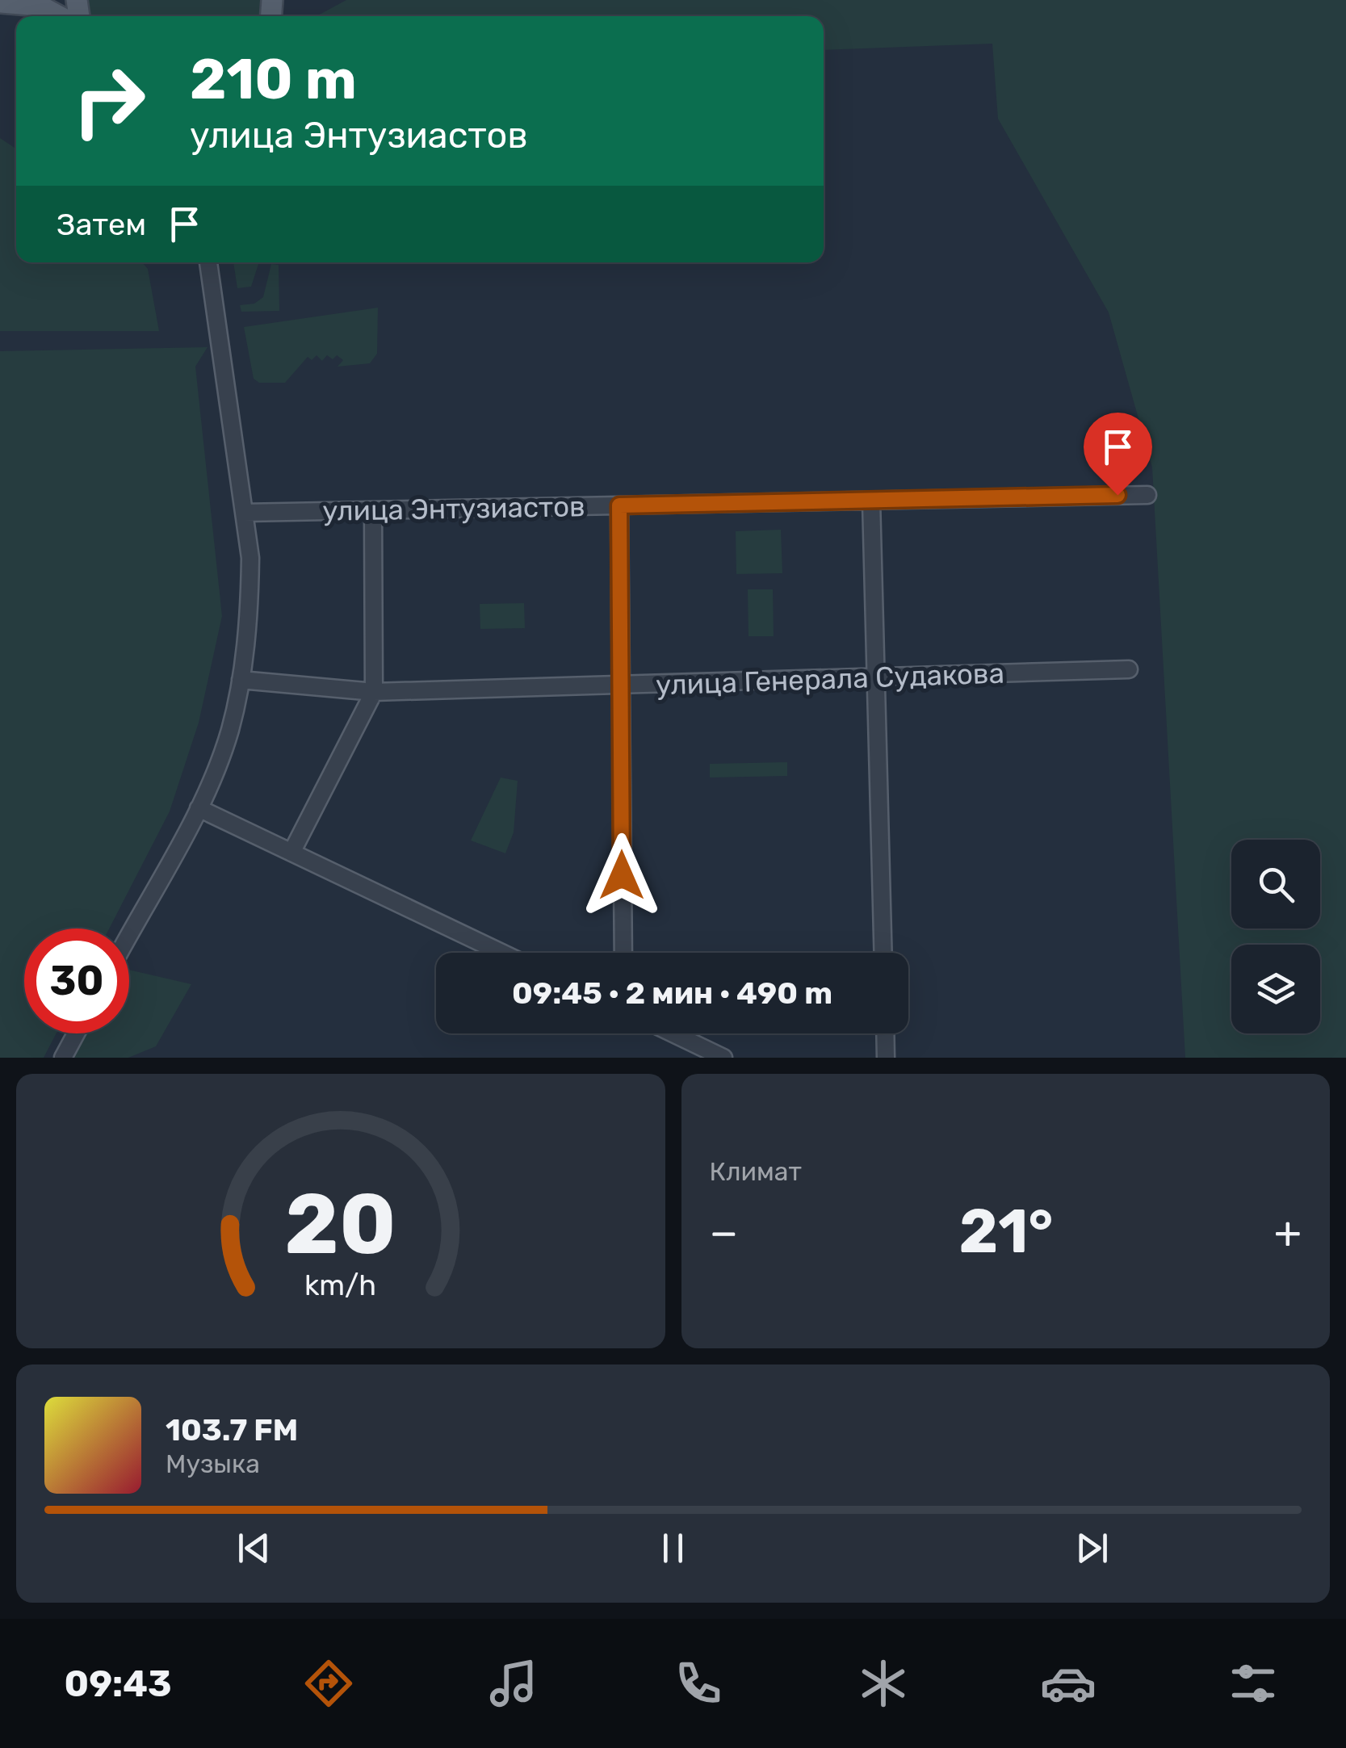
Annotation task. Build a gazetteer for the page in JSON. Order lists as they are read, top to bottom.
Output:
{
  "streets": {
    "street": ["улица Энтузиастов", "улица Генерала Судакова"]
  },
  "page": {
    "turn": ["210 m", "улица Энтузиастов"],
    "then": "Затем",
    "limit": "30",
    "trip": "09:45 · 2 мин · 490 m",
    "tile": "Климат",
    "heat": ["−", "21°", "+"],
    "song": ["103.7 FM", "Музыка"],
    "tabs": "09:43",
    "gauge": ["20", "km/h"]
  }
}
